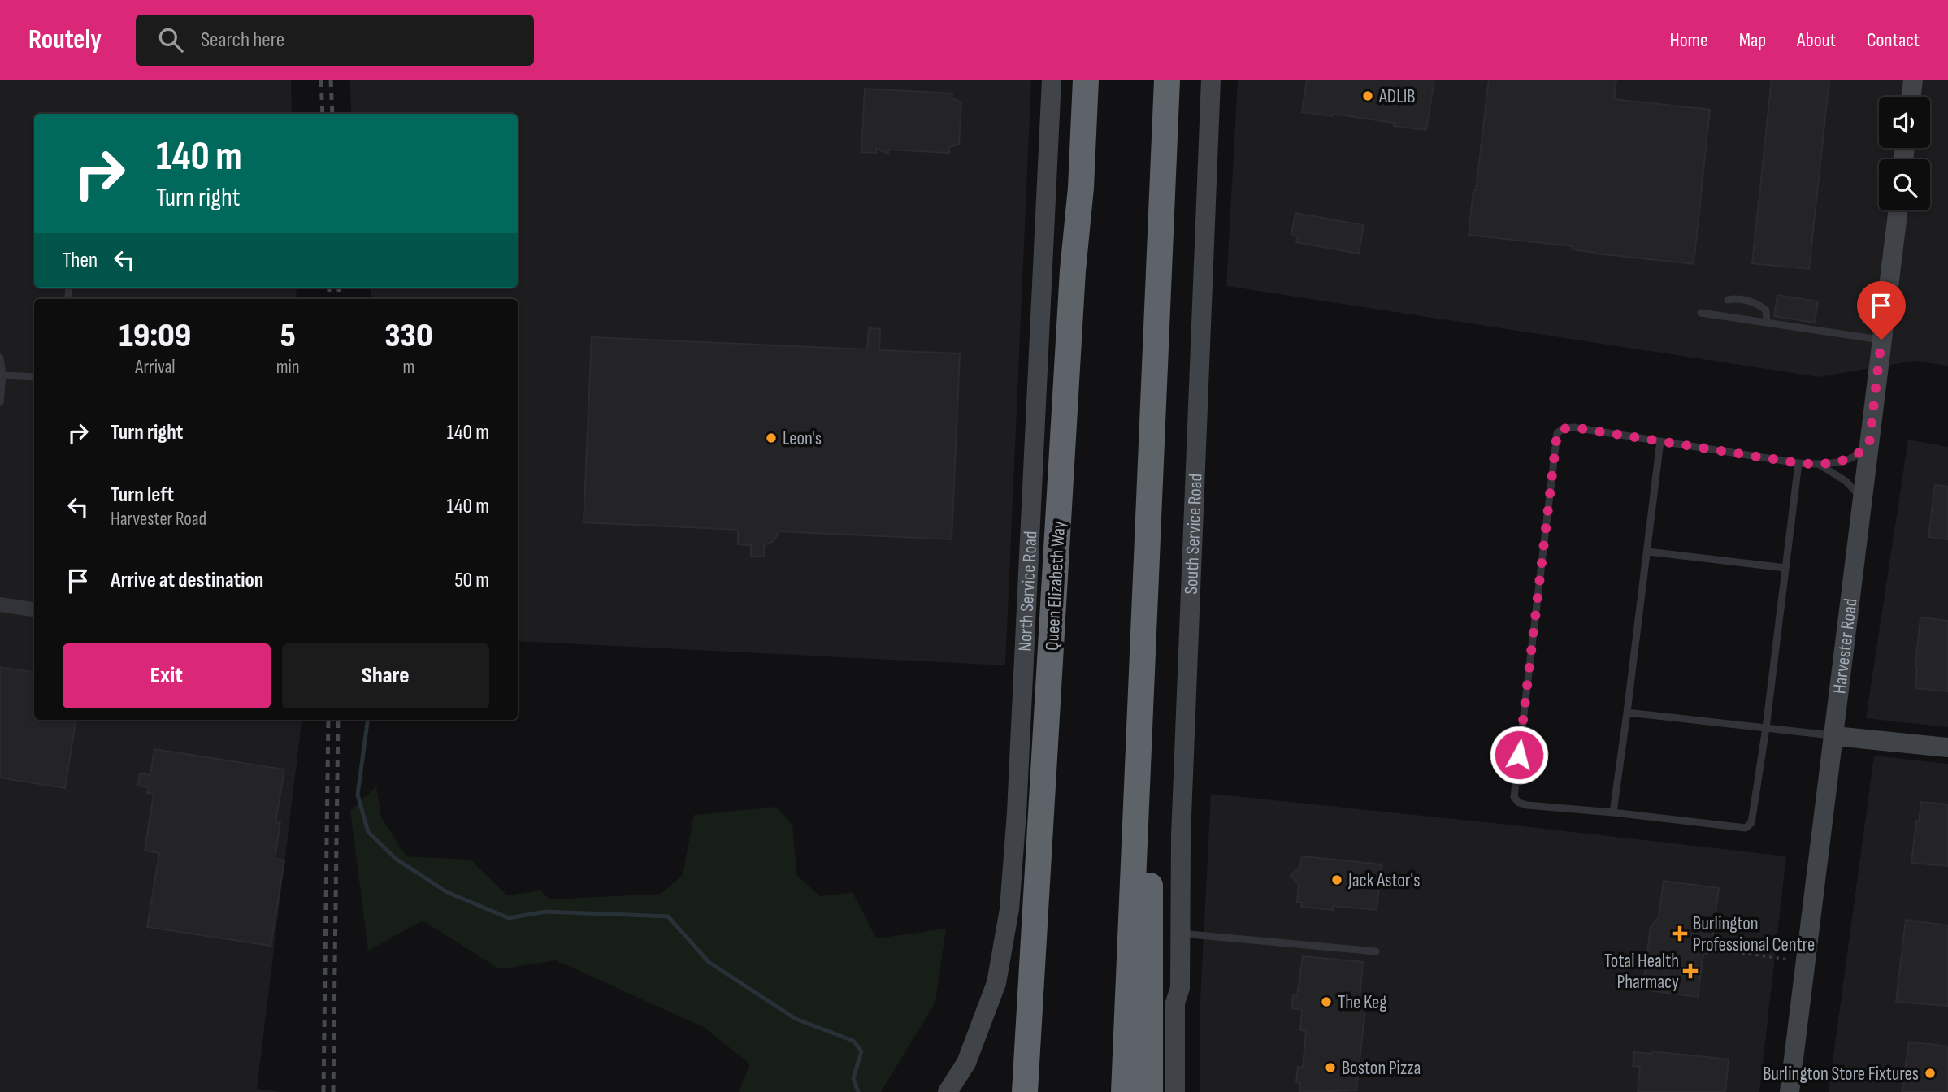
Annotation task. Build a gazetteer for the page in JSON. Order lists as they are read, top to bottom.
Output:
{
  "streets": {
    "highway": ["Queen Elizabeth Way"],
    "street": ["South Service Road", "North Service Road", "Harvester Road"]
  },
  "places": {
    "other": [
      "ADLIB",
      "Leon's",
      "Jack Astor's",
      "The Keg",
      "Boston Pizza",
      "Burlington Store Fixtures"
    ],
    "health": ["Burlington Professional Centre", "Total Health Pharmacy"]
  },
  "page": {
    "header": "Routely",
    "search": "Search here",
    "nav": [
      "Home",
      "Map",
      "About",
      "Contact"
    ],
    "turn": ["140 m", "Turn right"],
    "then": "Then",
    "eta": [
      "19:09",
      "Arrival",
      "5",
      "min",
      "330",
      "m"
    ],
    "list": [
      {
        "name": "Turn right",
        "value": "140 m"
      },
      {
        "name": "Turn left",
        "note": "Harvester Road",
        "value": "140 m"
      },
      {
        "name": "Arrive at destination",
        "value": "50 m"
      }
    ],
    "buttons": ["Exit", "Share"]
  }
}
